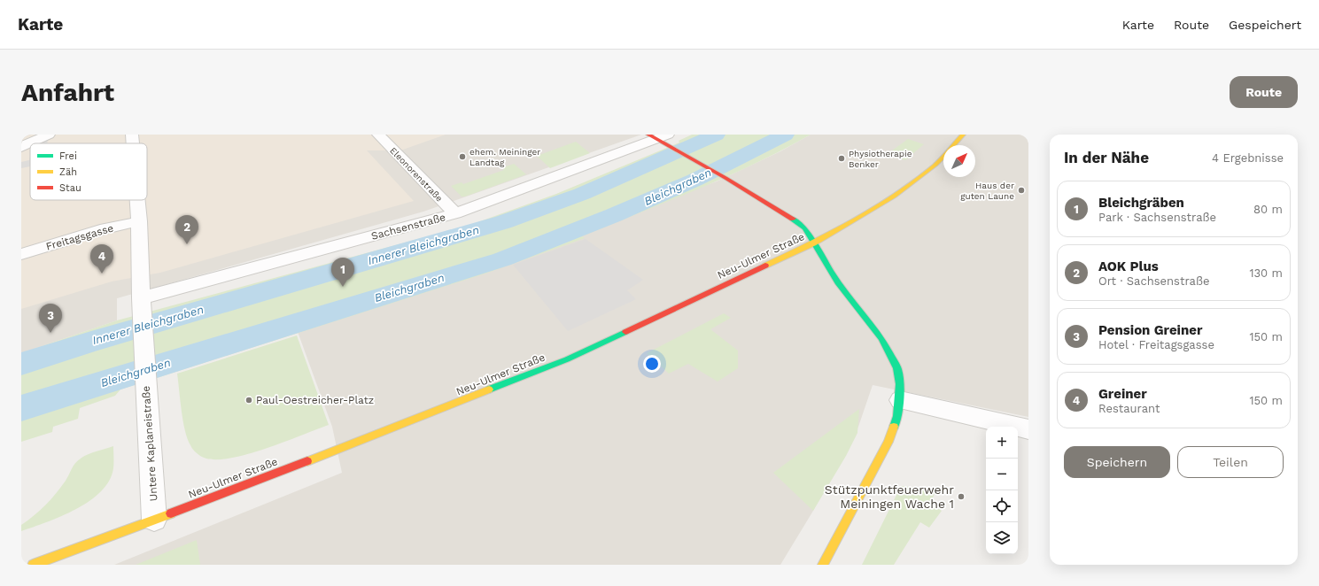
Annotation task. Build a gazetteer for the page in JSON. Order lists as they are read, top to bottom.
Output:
{
  "streets": {
    "main road": ["Neu-Ulmer Straße"],
    "street": [
      "Eleonorenstraße",
      "Sachsenstraße",
      "Freitagsgasse",
      "Untere Kaplaneistraße"
    ]
  },
  "crossings": [
    ["Eleonorenstraße", "Sachsenstraße"],
    ["Sachsenstraße", "Untere Kaplaneistraße"],
    ["Freitagsgasse", "Untere Kaplaneistraße"],
    ["Neu-Ulmer Straße", "Untere Kaplaneistraße"]
  ],
  "water": ["Bleichgraben", "Innerer Bleichgraben"],
  "places": [
    "ehem. Meininger Landtag",
    "Physiotherapie Benker",
    "Haus der guten Laune",
    "Paul-Oestreicher-Platz",
    "Stützpunktfeuerwehr Meiningen Wache 1"
  ],
  "legend": ["Frei", "Zäh", "Stau"],
  "north": "top right",
  "page": {
    "header": "Karte",
    "nav": ["Karte", "Route", "Gespeichert"],
    "buttons": [
      "Route",
      ["Speichern", "Teilen"]
    ],
    "title": "Anfahrt",
    "heading": ["In der Nähe", "4 Ergebnisse"],
    "list": [
      {
        "mark": "1",
        "name": "Bleichgräben",
        "note": "Park · Sachsenstraße",
        "value": "80 m"
      },
      {
        "mark": "2",
        "name": "AOK Plus",
        "note": "Ort · Sachsenstraße",
        "value": "130 m"
      },
      {
        "mark": "3",
        "name": "Pension Greiner",
        "note": "Hotel · Freitagsgasse",
        "value": "150 m"
      },
      {
        "mark": "4",
        "name": "Greiner",
        "note": "Restaurant",
        "value": "150 m"
      }
    ],
    "pins": [
      "2",
      "4",
      "1",
      "3"
    ],
    "map_buttons": ["+", "−"]
  }
}
